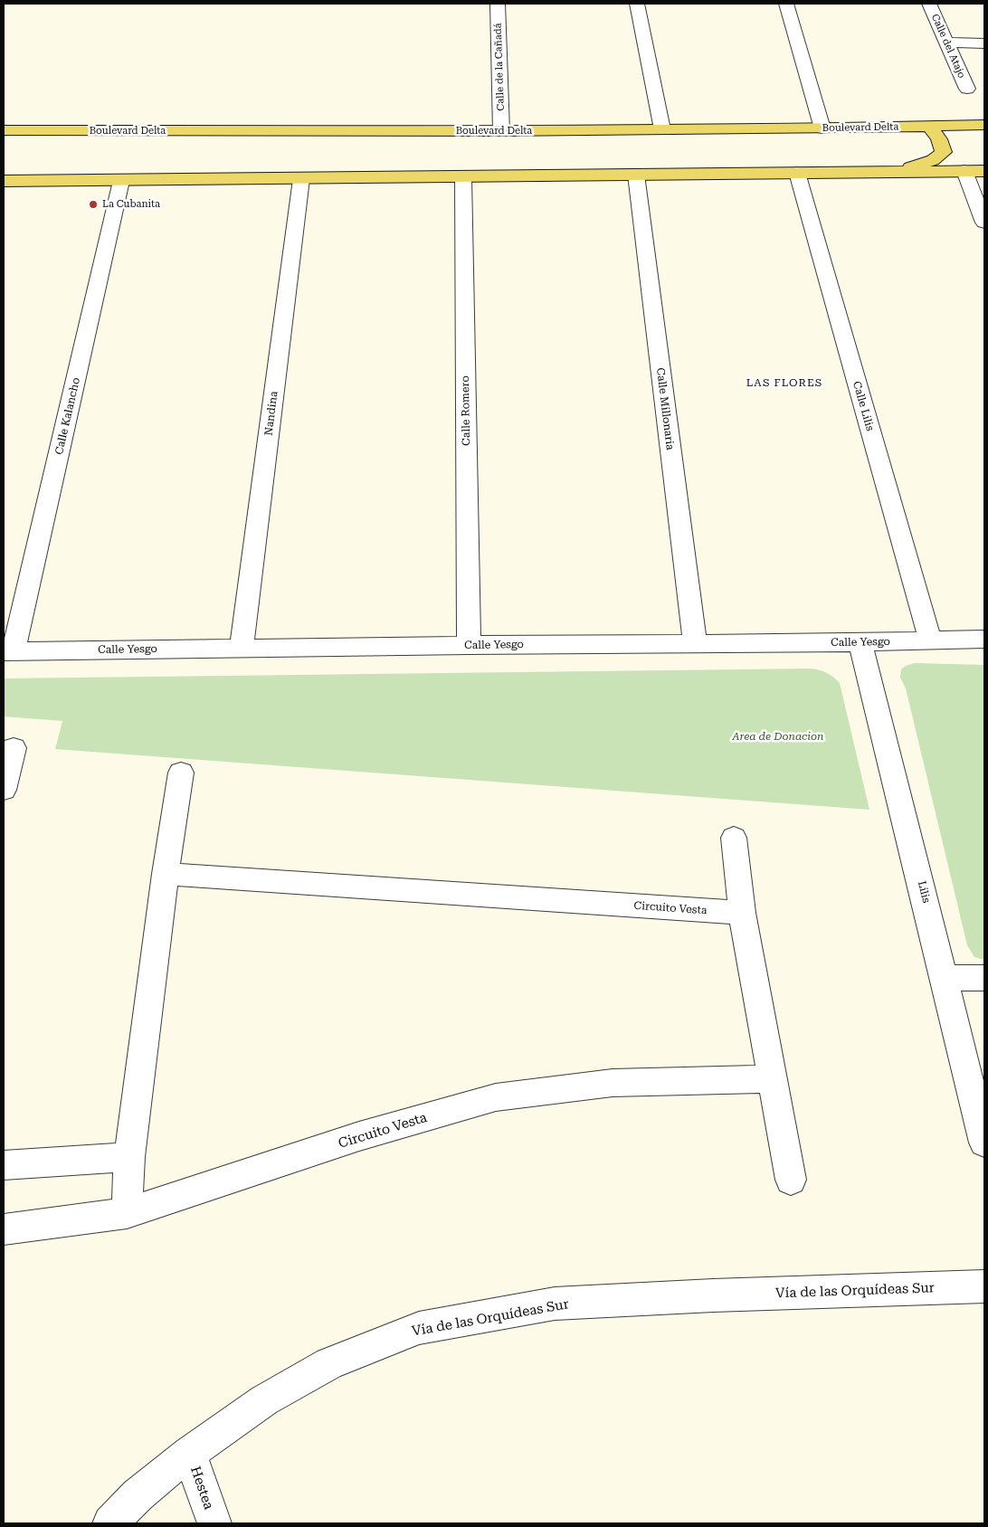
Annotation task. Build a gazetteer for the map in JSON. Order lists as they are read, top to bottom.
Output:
{
  "streets": {
    "main road": ["Boulevard Delta"],
    "street": [
      "Calle del Atajo",
      "Calle de la Cañadá",
      "Calle Lilis",
      "Calle Millonaria",
      "Calle Romero",
      "Nandina",
      "Calle Kalancho",
      "Calle Yesgo",
      "Lilis",
      "Circuito Vesta",
      "Vía de las Orquídeas Sur",
      "Hestea"
    ]
  },
  "crossings": [
    ["Calle de la Cañadá", "Boulevard Delta"],
    ["Calle Lilis", "Calle Yesgo"],
    ["Calle Millonaria", "Calle Yesgo"],
    ["Calle Romero", "Calle Yesgo"],
    ["Nandina", "Calle Yesgo"],
    ["Calle Kalancho", "Calle Yesgo"],
    ["Calle Yesgo", "Lilis"],
    ["Vía de las Orquídeas Sur", "Hestea"]
  ],
  "districts": ["LAS FLORES"],
  "parks": ["Area de Donacion"],
  "places": ["La Cubanita"]
}
